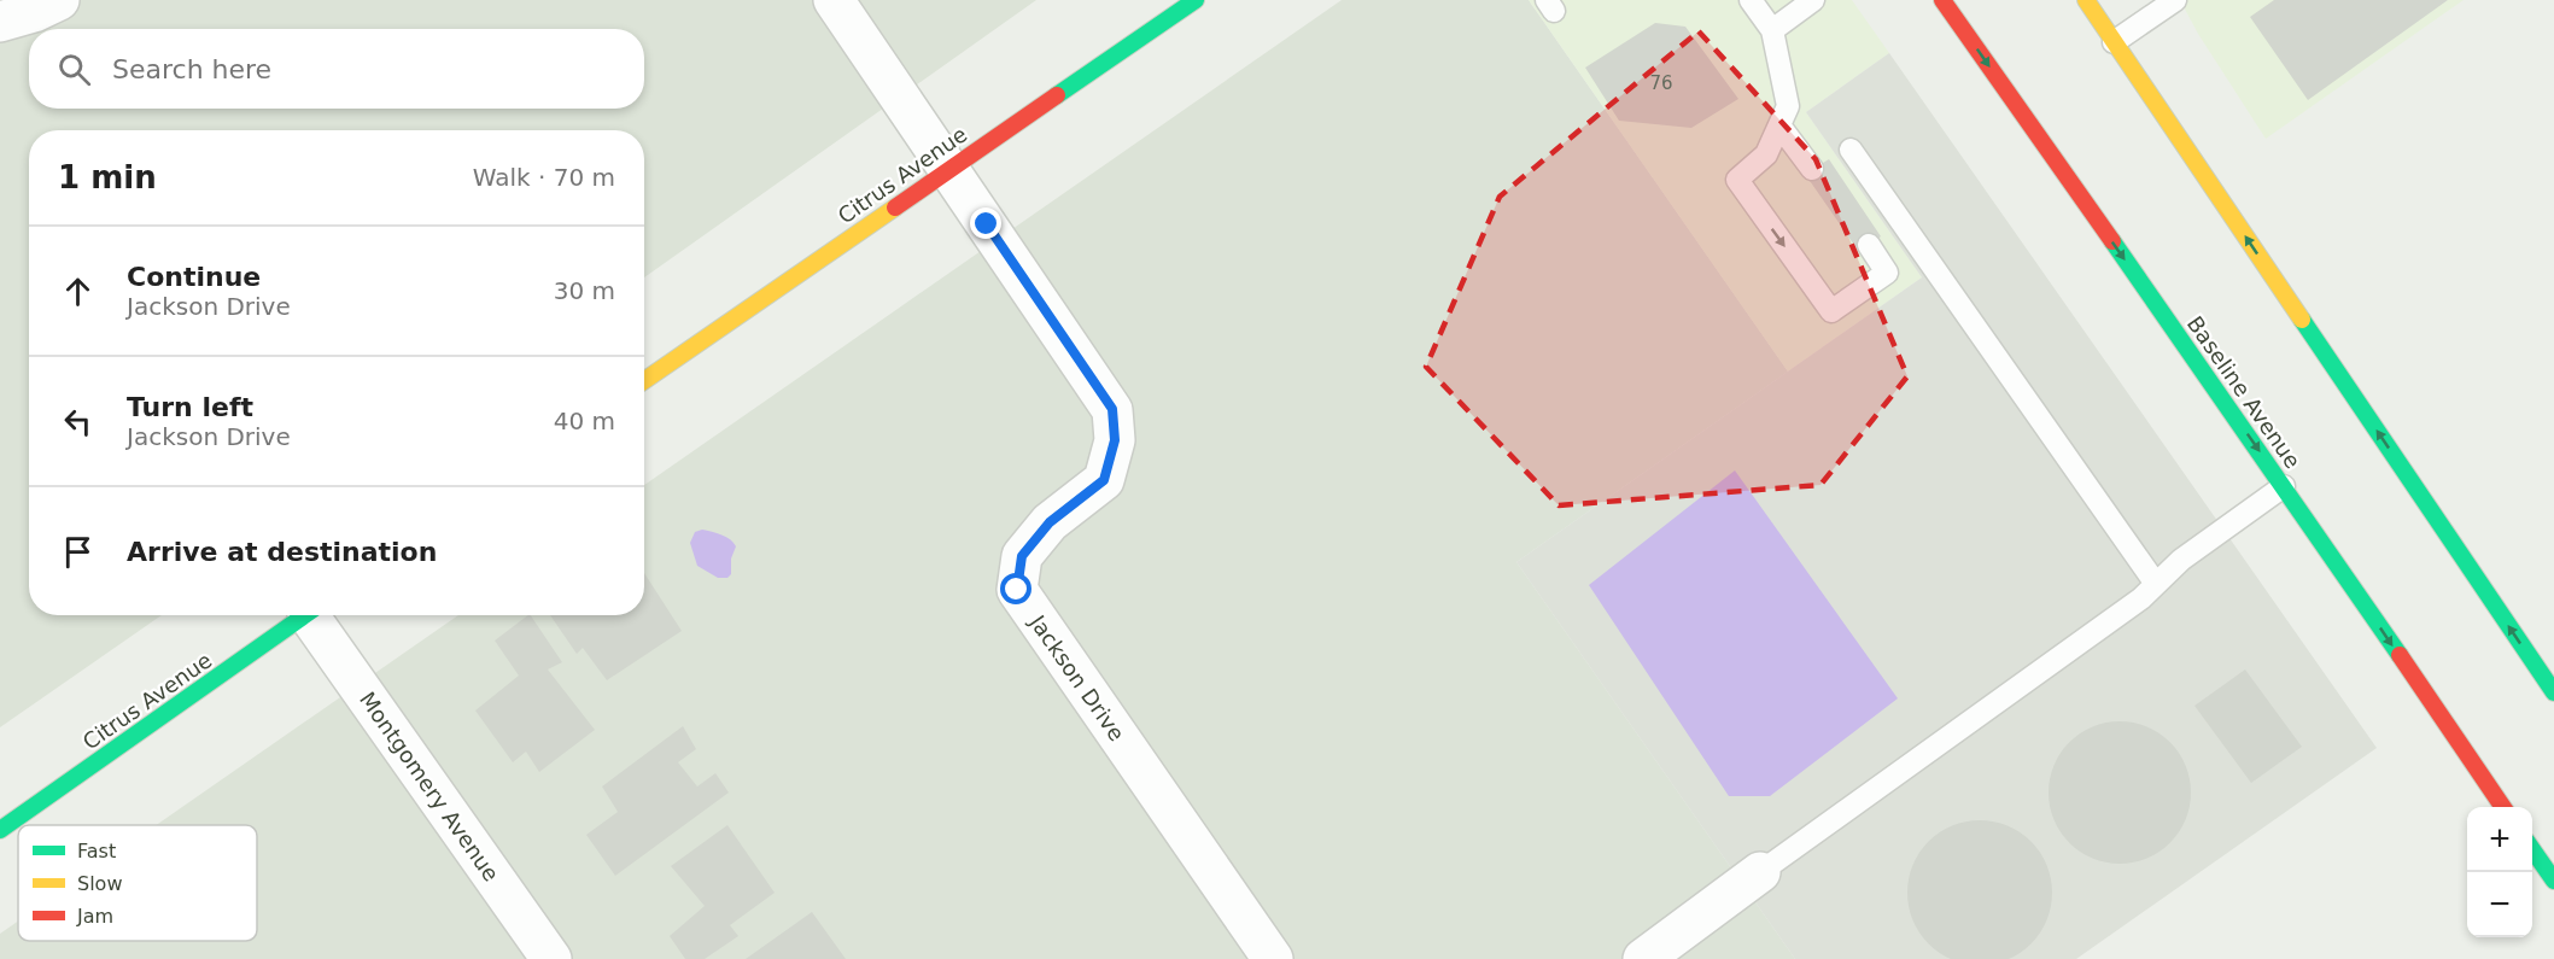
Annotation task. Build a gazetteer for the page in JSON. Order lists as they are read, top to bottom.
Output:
{
  "streets": {
    "main road": ["Citrus Avenue", "Baseline Avenue"],
    "street": ["Jackson Drive", "Montgomery Avenue"]
  },
  "crossings": [
    ["Citrus Avenue", "Jackson Drive"]
  ],
  "house_numbers": ["76"],
  "legend": ["Fast", "Slow", "Jam"],
  "page": {
    "search": "Search here",
    "heading": ["1 min", "Walk · 70 m"],
    "list": [
      ["Continue", "Jackson Drive", "30 m"],
      ["Turn left", "Jackson Drive", "40 m"],
      "Arrive at destination"
    ],
    "map_buttons": ["+", "−"]
  }
}
